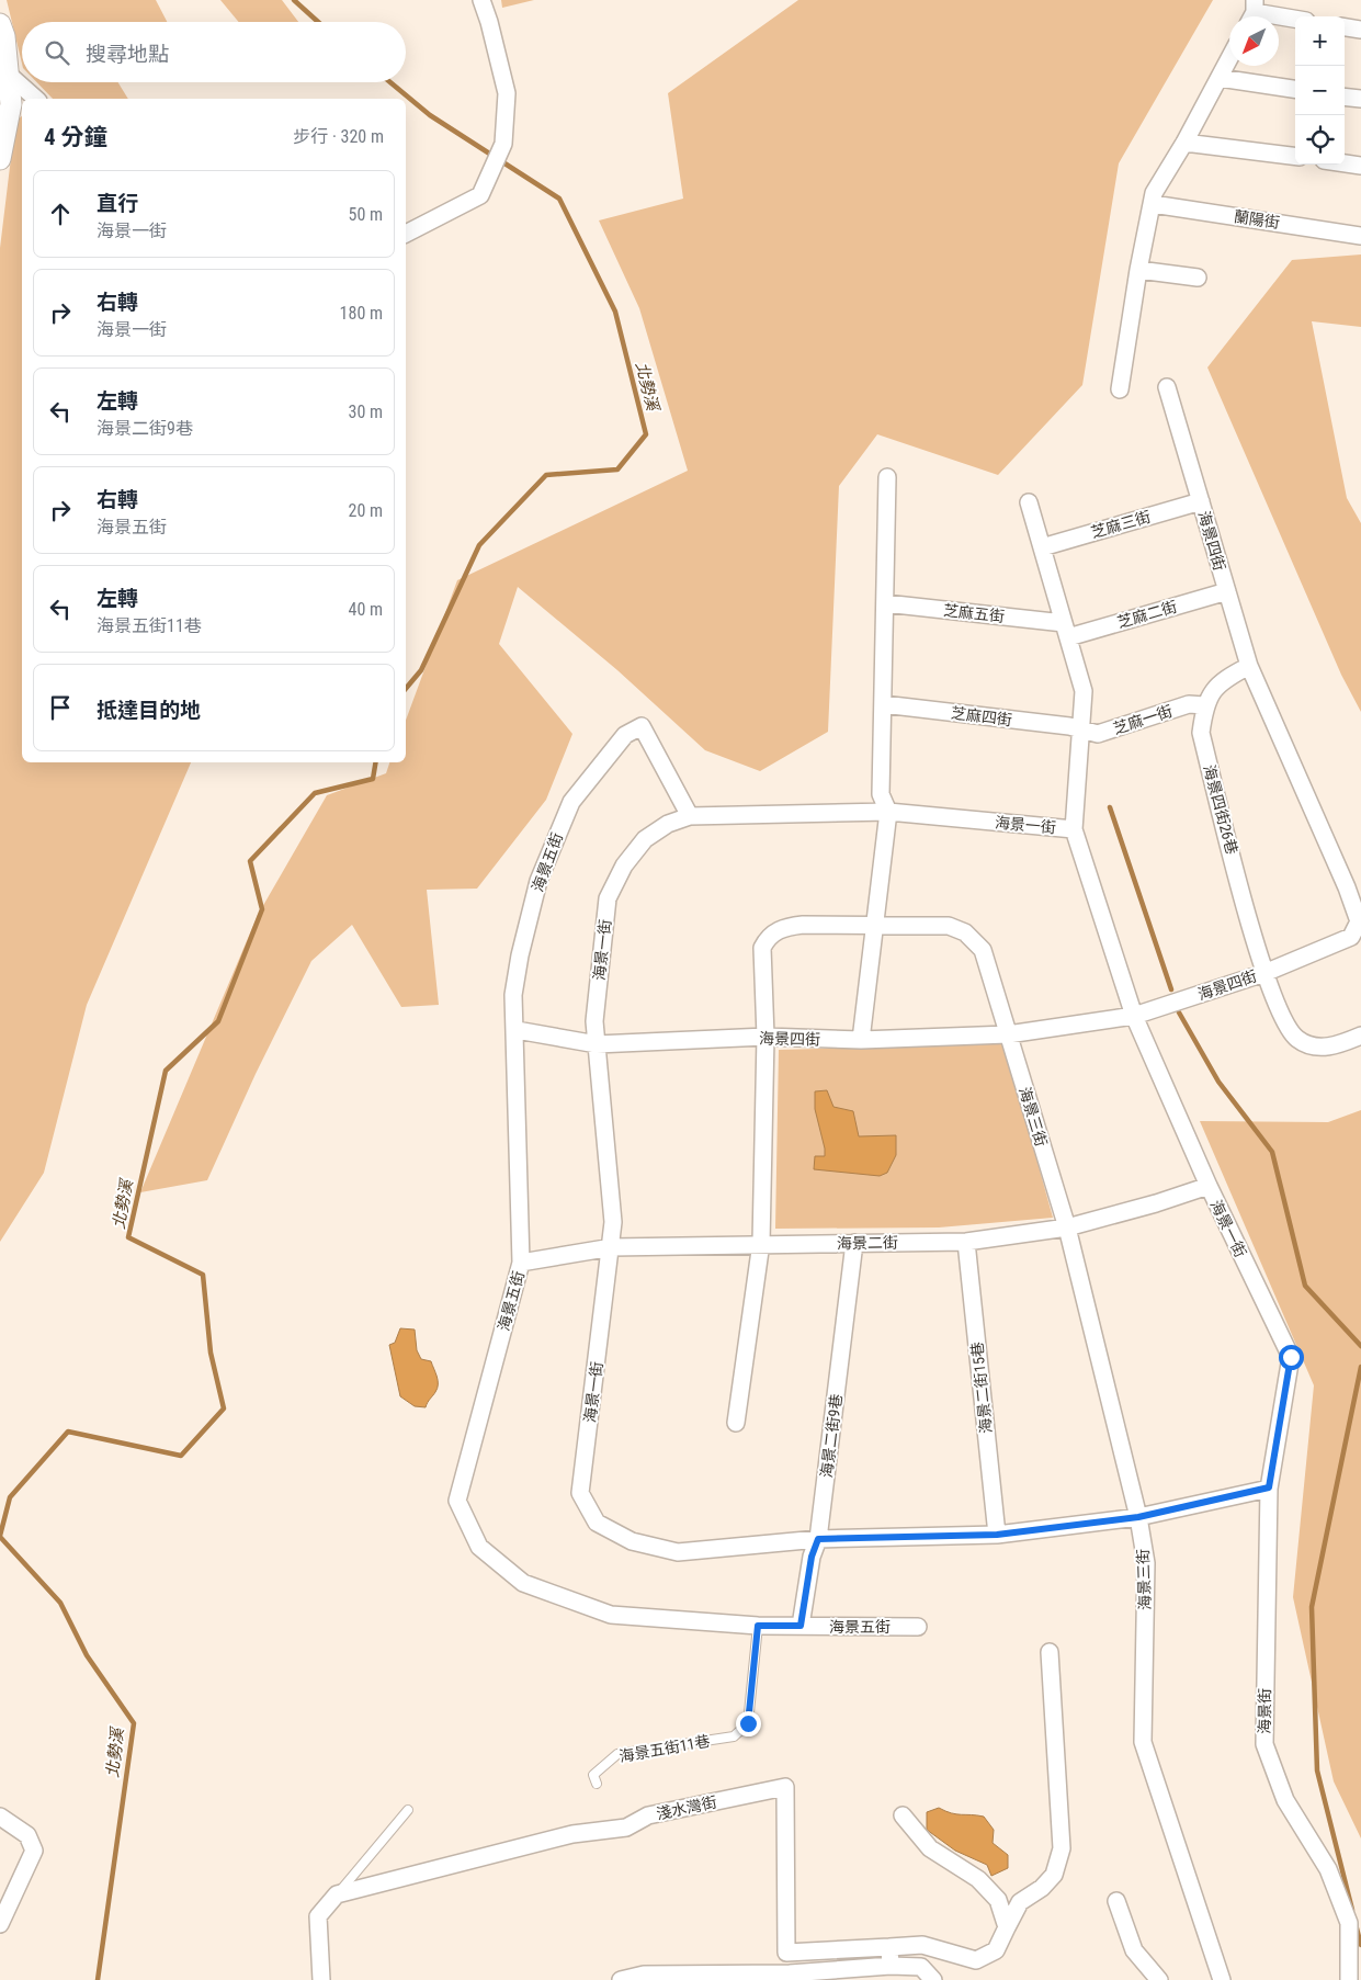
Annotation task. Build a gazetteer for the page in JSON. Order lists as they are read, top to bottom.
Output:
{
  "streets": {
    "street": [
      "蘭陽街",
      "芝麻三街",
      "海景四街",
      "芝麻五街",
      "芝麻二街",
      "芝麻四街",
      "芝麻一街",
      "海景四街26巷",
      "海景一街",
      "海景五街",
      "海景三街",
      "海景二街",
      "海景二街15巷",
      "海景二街9巷",
      "海景街",
      "淺水灣街"
    ],
    "lane": ["海景五街11巷"]
  },
  "crossings": [
    ["芝麻三街", "海景四街"],
    ["海景四街", "芝麻二街"],
    ["海景四街", "海景四街26巷"],
    ["海景四街", "海景一街"],
    ["海景四街", "海景五街"],
    ["海景四街", "海景三街"],
    ["芝麻五街", "芝麻二街"],
    ["芝麻四街", "芝麻一街"],
    ["芝麻一街", "海景四街26巷"],
    ["海景一街", "海景五街"],
    ["海景一街", "海景三街"],
    ["海景一街", "海景二街"],
    ["海景一街", "海景二街15巷"],
    ["海景一街", "海景二街9巷"],
    ["海景一街", "海景街"],
    ["海景五街", "海景二街"],
    ["海景五街", "海景二街9巷"],
    ["海景五街", "海景五街11巷"],
    ["海景三街", "海景二街"],
    ["海景二街", "海景二街15巷"],
    ["海景二街", "海景二街9巷"]
  ],
  "water": ["北勢溪"],
  "north": "bottom left",
  "page": {
    "map_buttons": ["+", "−"],
    "search": "搜尋地點",
    "heading": ["4 分鐘", "步行 · 320 m"],
    "list": [
      ["直行", "海景一街", "50 m"],
      ["右轉", "海景一街", "180 m"],
      ["左轉", "海景二街9巷", "30 m"],
      ["右轉", "海景五街", "20 m"],
      ["左轉", "海景五街11巷", "40 m"],
      "抵達目的地"
    ]
  }
}
